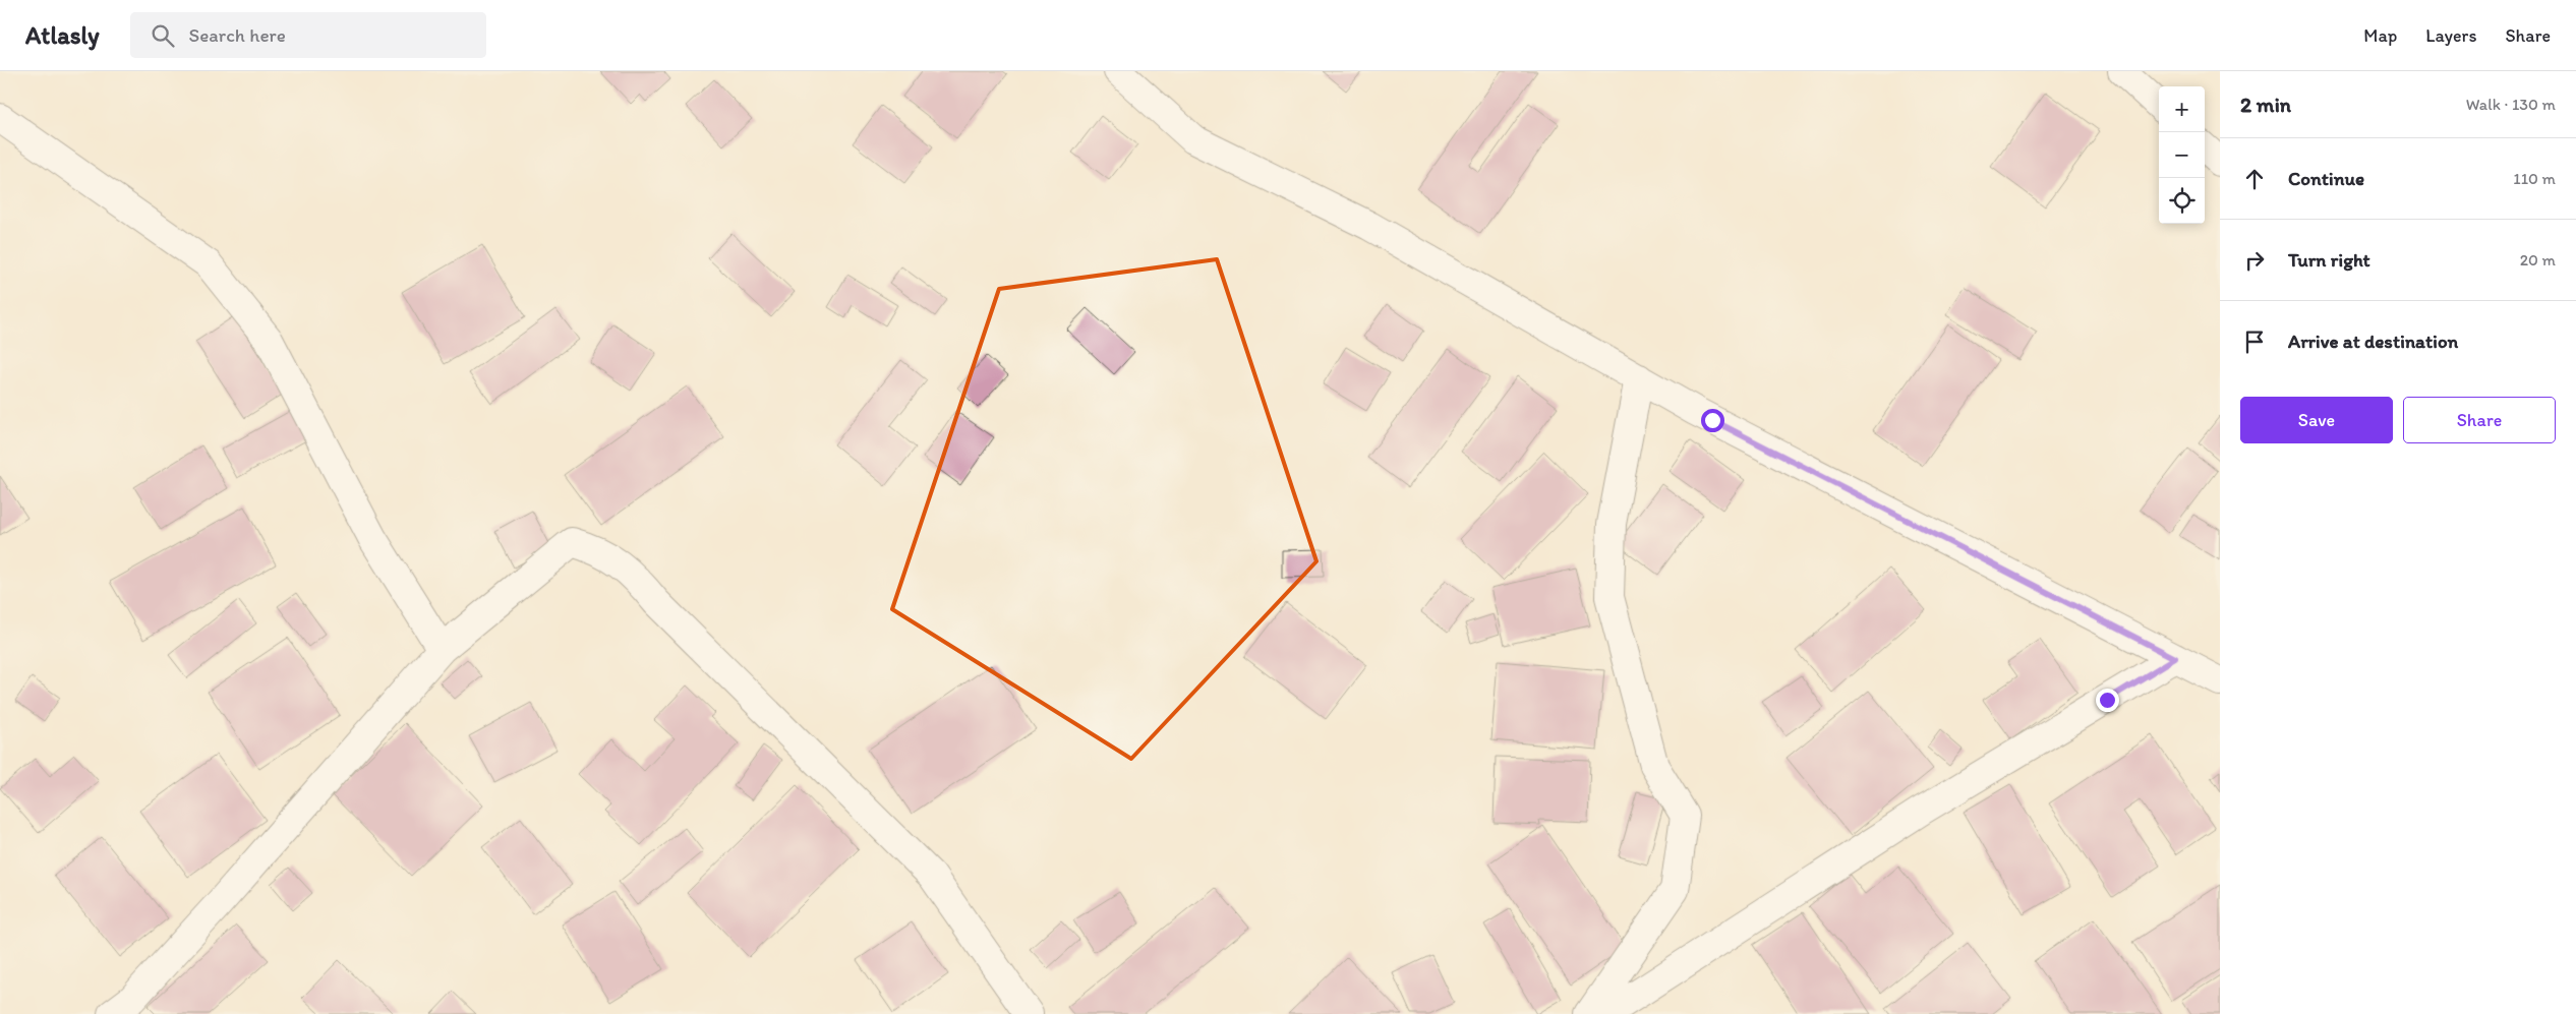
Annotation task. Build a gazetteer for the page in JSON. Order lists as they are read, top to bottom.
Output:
{
  "page": {
    "header": "Atlasly",
    "search": "Search here",
    "nav": ["Map", "Layers", "Share"],
    "heading": ["2 min", "Walk · 130 m"],
    "map_buttons": ["+", "−"],
    "list": [
      ["Continue", "110 m"],
      ["Turn right", "20 m"],
      "Arrive at destination"
    ],
    "buttons": ["Save", "Share"]
  }
}
